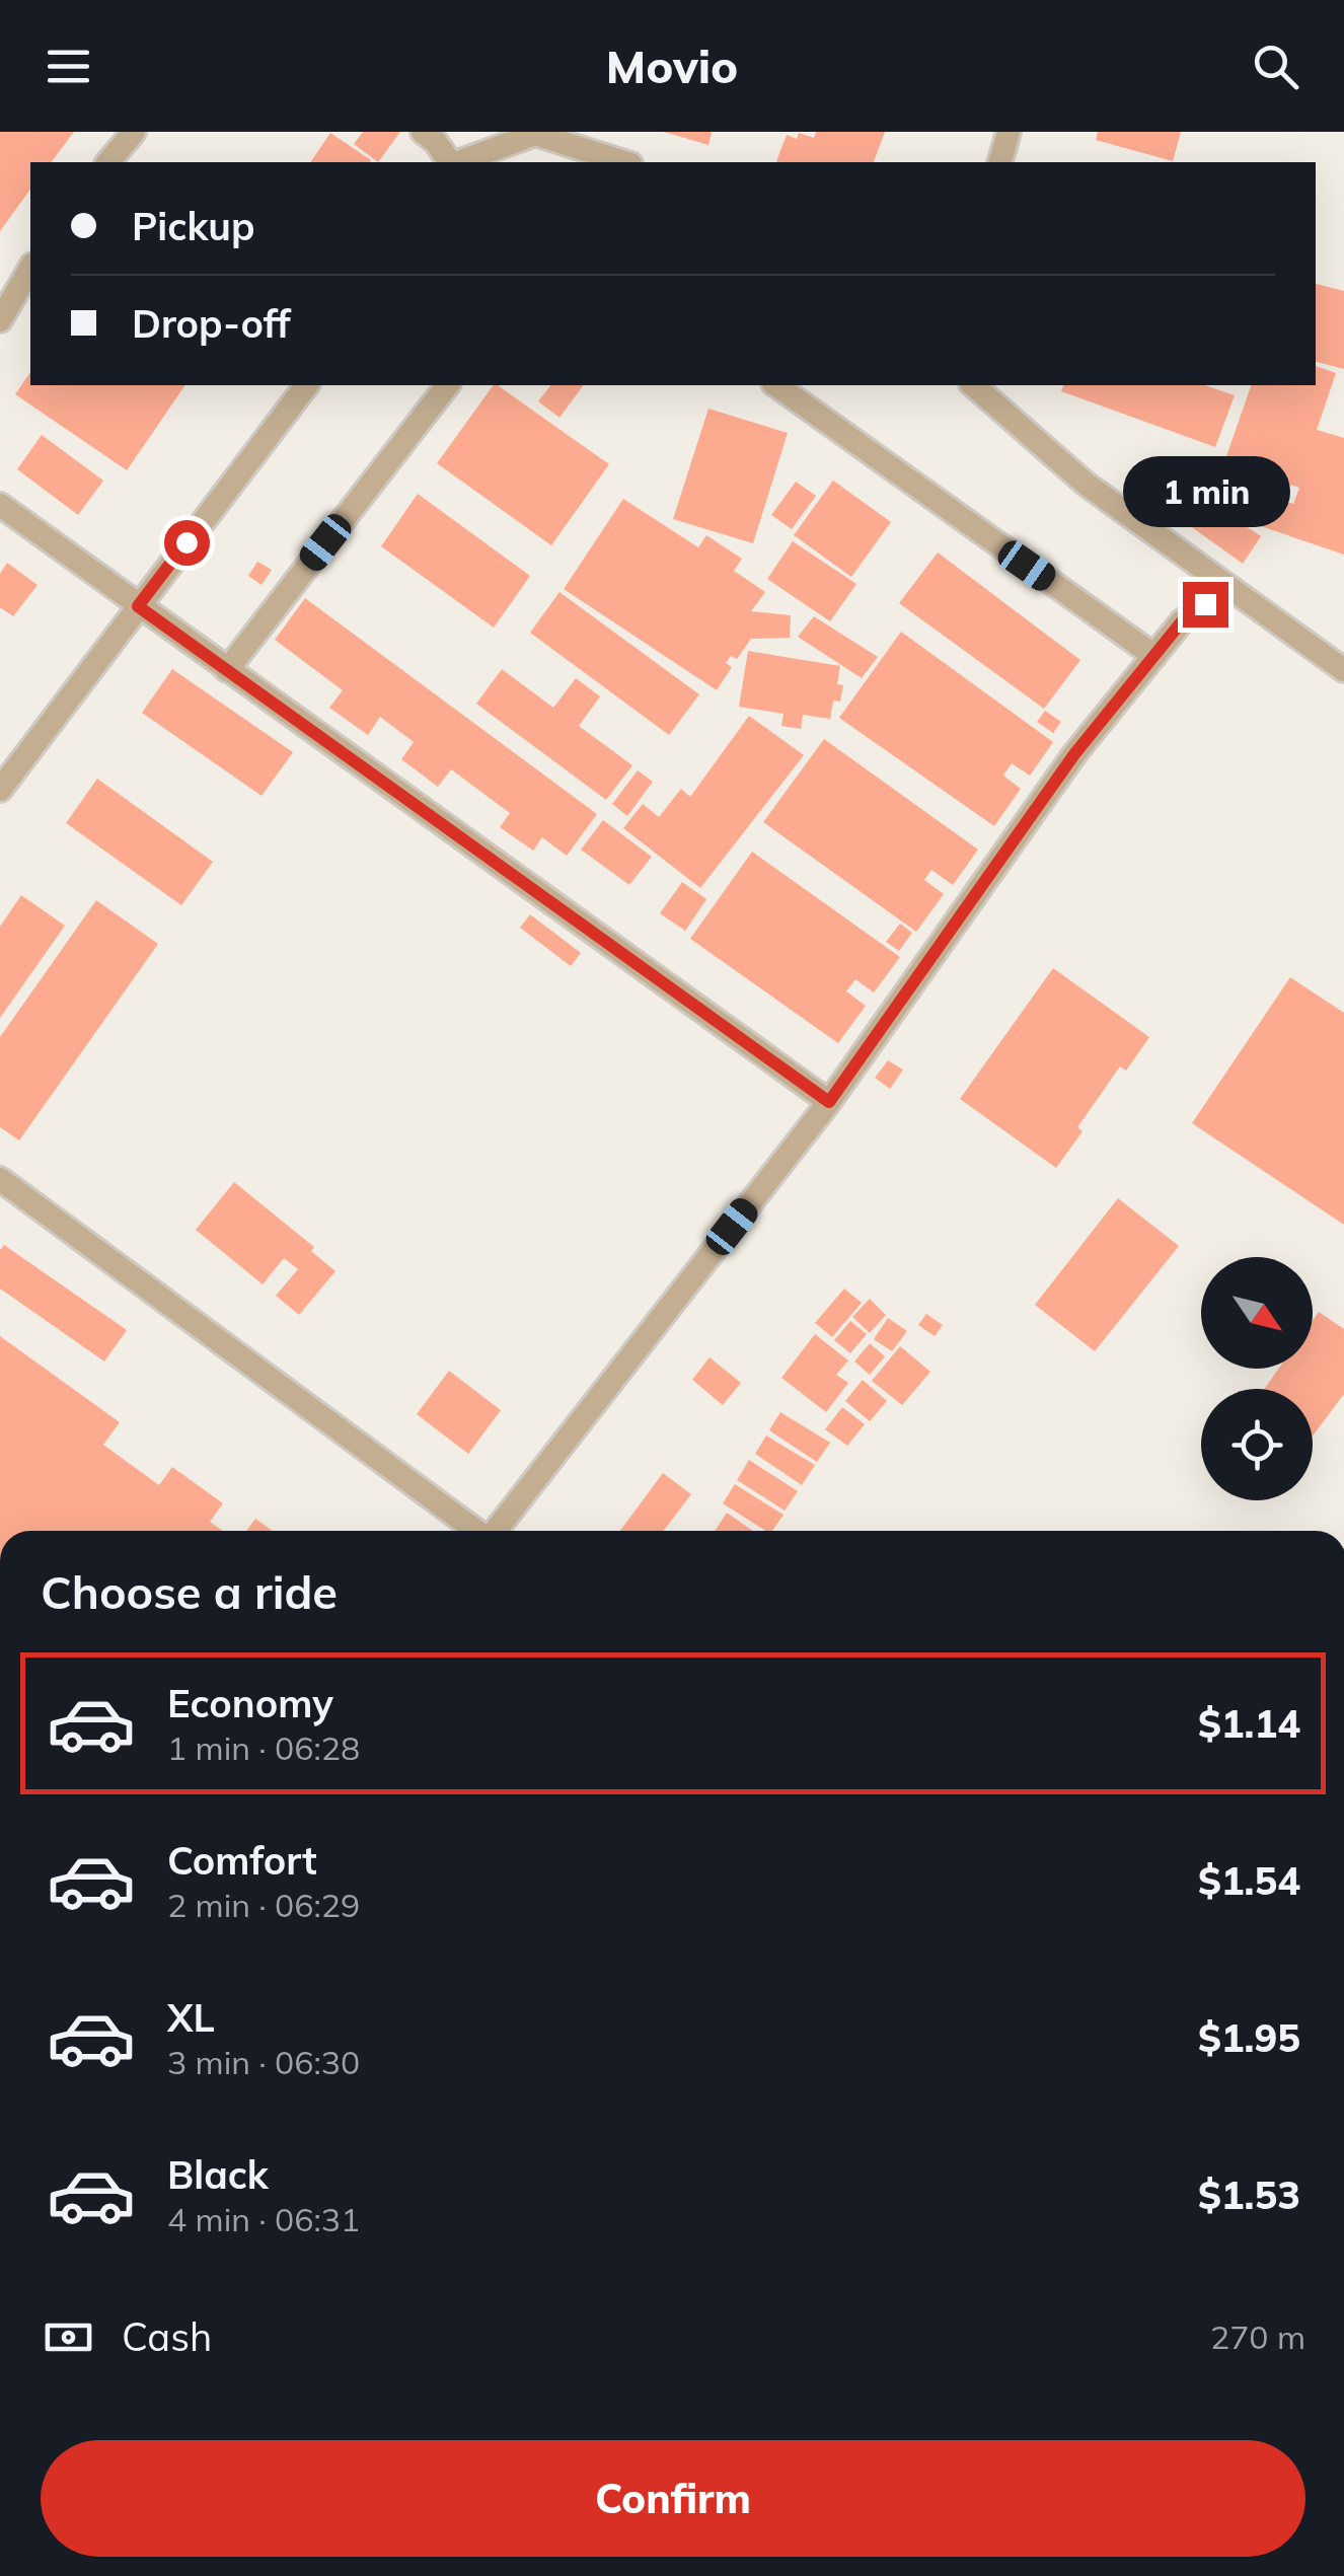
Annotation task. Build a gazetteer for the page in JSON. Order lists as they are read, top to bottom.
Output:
{
  "north": "bottom right",
  "page": {
    "header": "Movio",
    "banner": ["Pickup", "Drop-off"],
    "bubble": "1 min",
    "heading": "Choose a ride",
    "list": [
      {
        "name": "Economy",
        "note": "1 min · 06:28",
        "value": "$1.14"
      },
      {
        "name": "Comfort",
        "note": "2 min · 06:29",
        "value": "$1.54"
      },
      {
        "name": "XL",
        "note": "3 min · 06:30",
        "value": "$1.95"
      },
      {
        "name": "Black",
        "note": "4 min · 06:31",
        "value": "$1.53"
      }
    ],
    "pay": ["Cash", "270 m"],
    "buttons": "Confirm"
  }
}
